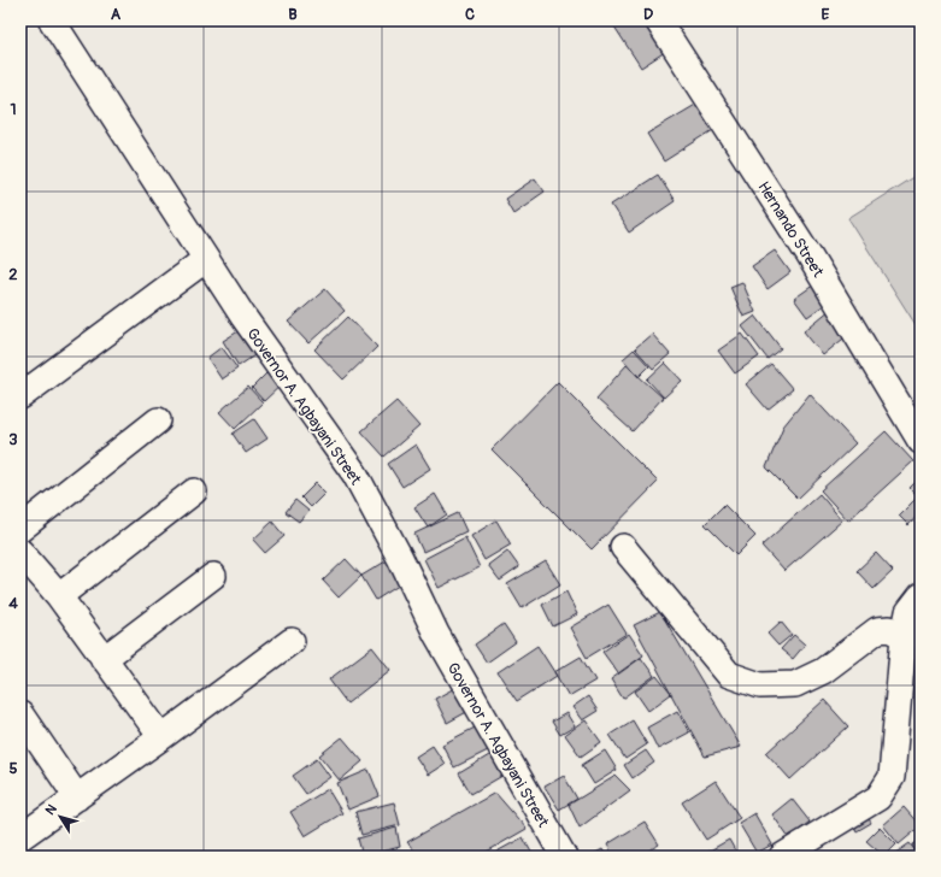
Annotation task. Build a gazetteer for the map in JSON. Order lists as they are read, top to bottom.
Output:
{
  "streets": {
    "street": ["Hernando Street", "Governor A. Agbayani Street"]
  },
  "north": "top left",
  "grid": {
    "columns": [
      "A",
      "B",
      "C",
      "D",
      "E"
    ],
    "rows": [
      "1",
      "2",
      "3",
      "4",
      "5"
    ]
  }
}
